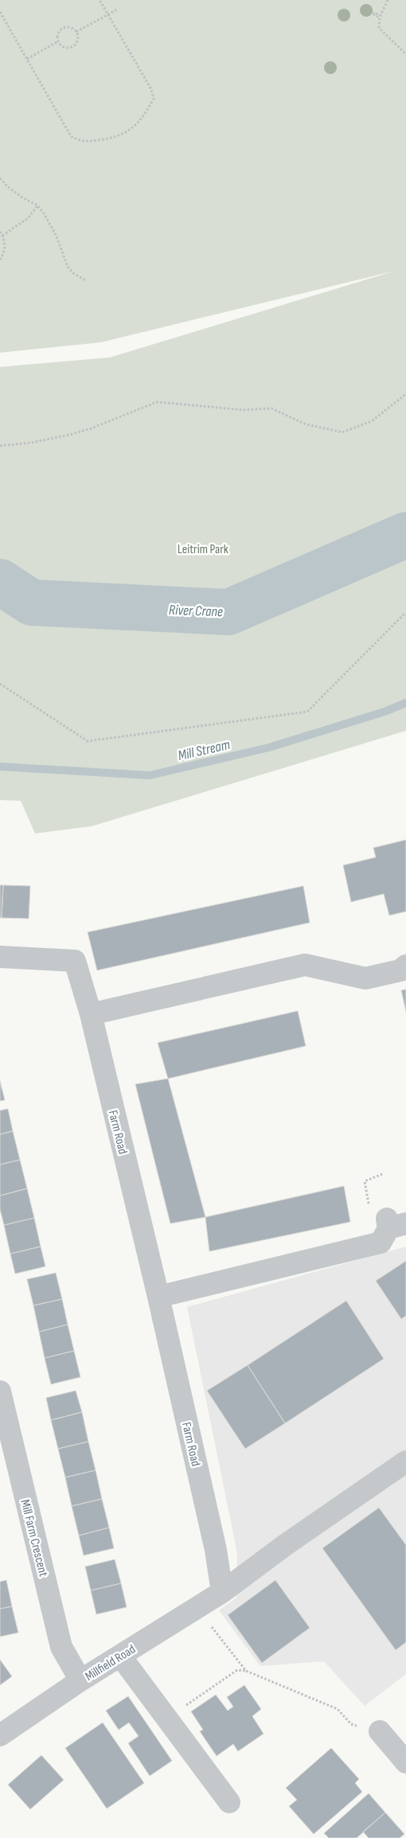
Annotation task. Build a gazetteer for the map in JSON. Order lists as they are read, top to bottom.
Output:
{
  "streets": {
    "street": ["Farm Road", "Mill Farm Crescent", "Millfield Road"]
  },
  "crossings": [
    ["Farm Road", "Millfield Road"],
    ["Mill Farm Crescent", "Millfield Road"]
  ],
  "water": ["River Crane", "Mill Stream"],
  "parks": ["Leitrim Park"]
}
